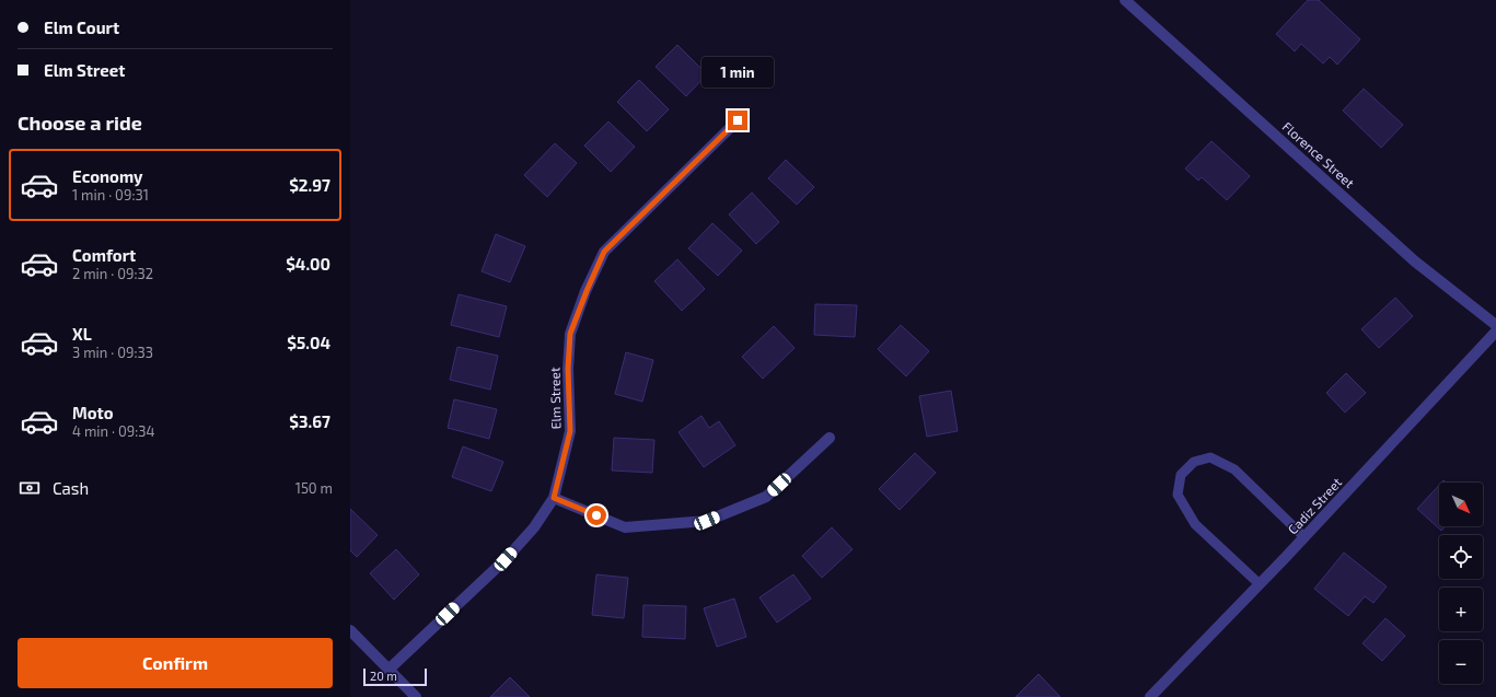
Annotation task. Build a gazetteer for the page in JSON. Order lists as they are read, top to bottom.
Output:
{
  "streets": {
    "street": ["Florence Street", "Elm Street", "Cadiz Street"]
  },
  "scale_bar": "20 m",
  "north": "bottom right",
  "page": {
    "banner": ["Elm Court", "Elm Street"],
    "bubble": "1 min",
    "heading": "Choose a ride",
    "list": [
      {
        "name": "Economy",
        "note": "1 min · 09:31",
        "value": "$2.97"
      },
      {
        "name": "Comfort",
        "note": "2 min · 09:32",
        "value": "$4.00"
      },
      {
        "name": "XL",
        "note": "3 min · 09:33",
        "value": "$5.04"
      },
      {
        "name": "Moto",
        "note": "4 min · 09:34",
        "value": "$3.67"
      }
    ],
    "pay": ["Cash", "150 m"],
    "map_buttons": ["+", "−"],
    "buttons": "Confirm",
    "scale": "20 m"
  }
}
